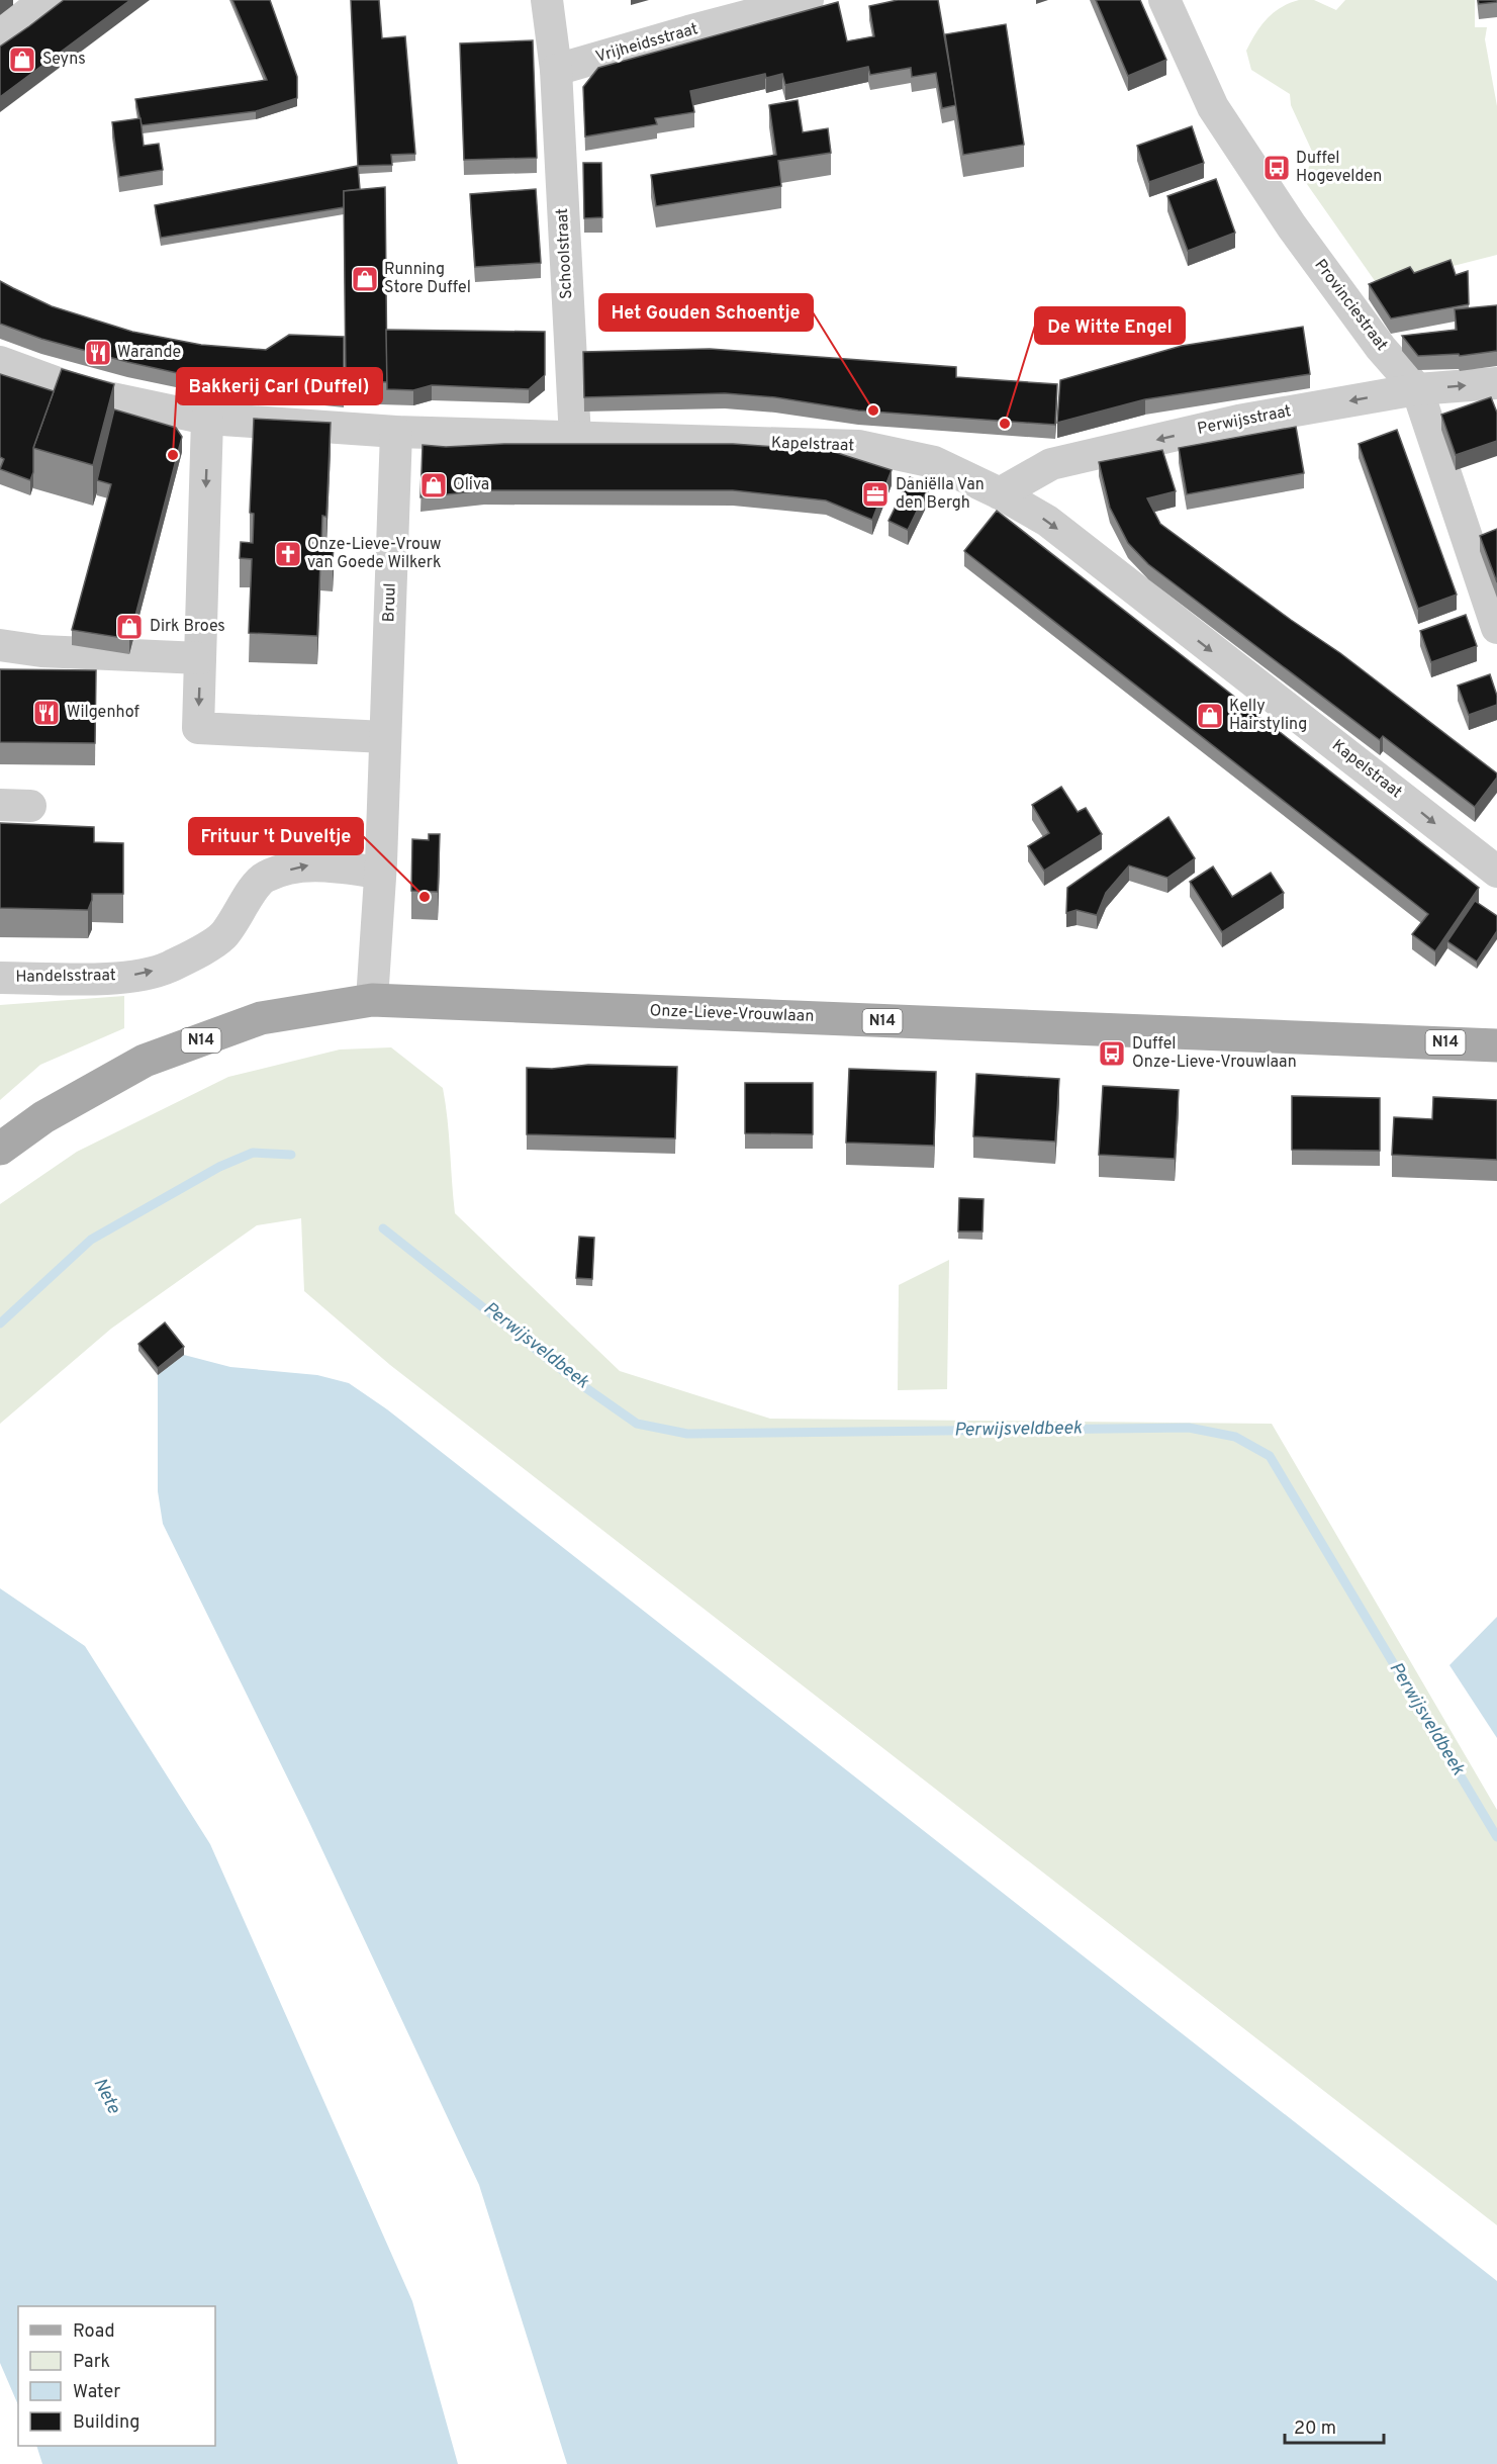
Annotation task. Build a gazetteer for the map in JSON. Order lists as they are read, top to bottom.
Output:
{
  "streets": {
    "main road": ["Onze-Lieve-Vrouwlaan", "N14"],
    "street": [
      "Vrijheidsstraat",
      "Schoolstraat",
      "Provinciestraat",
      "Perwijsstraat",
      "Kapelstraat",
      "Bruul",
      "Handelsstraat"
    ]
  },
  "crossings": [
    ["Vrijheidsstraat", "Schoolstraat"],
    ["Schoolstraat", "Kapelstraat"],
    ["Provinciestraat", "Perwijsstraat"],
    ["Perwijsstraat", "Kapelstraat"],
    ["Kapelstraat", "Bruul"],
    ["Bruul", "Handelsstraat"],
    ["Bruul", "Onze-Lieve-Vrouwlaan"]
  ],
  "one_way": ["Kapelstraat", "Handelsstraat"],
  "water": ["Perwijsveldbeek", "Nete"],
  "places": {
    "shop": [
      "Seyns",
      "Running Store Duffel",
      "Oliva",
      "Dirk Broes",
      "Kelly Hairstyling"
    ],
    "bus stop": ["Duffel Hogevelden", "Duffel Onze-Lieve-Vrouwlaan"],
    "restaurant": ["Warande", "Wilgenhof"],
    "other": [
      "Het Gouden Schoentje",
      "De Witte Engel",
      "Bakkerij Carl (Duffel)",
      "Frituur 't Duveltje"
    ],
    "office": ["Daniëlla Van den Bergh"],
    "church": ["Onze-Lieve-Vrouw van Goede Wilkerk"]
  },
  "legend": [
    "Road",
    "Park",
    "Water",
    "Building"
  ],
  "scale_bar": "20 m"
}
